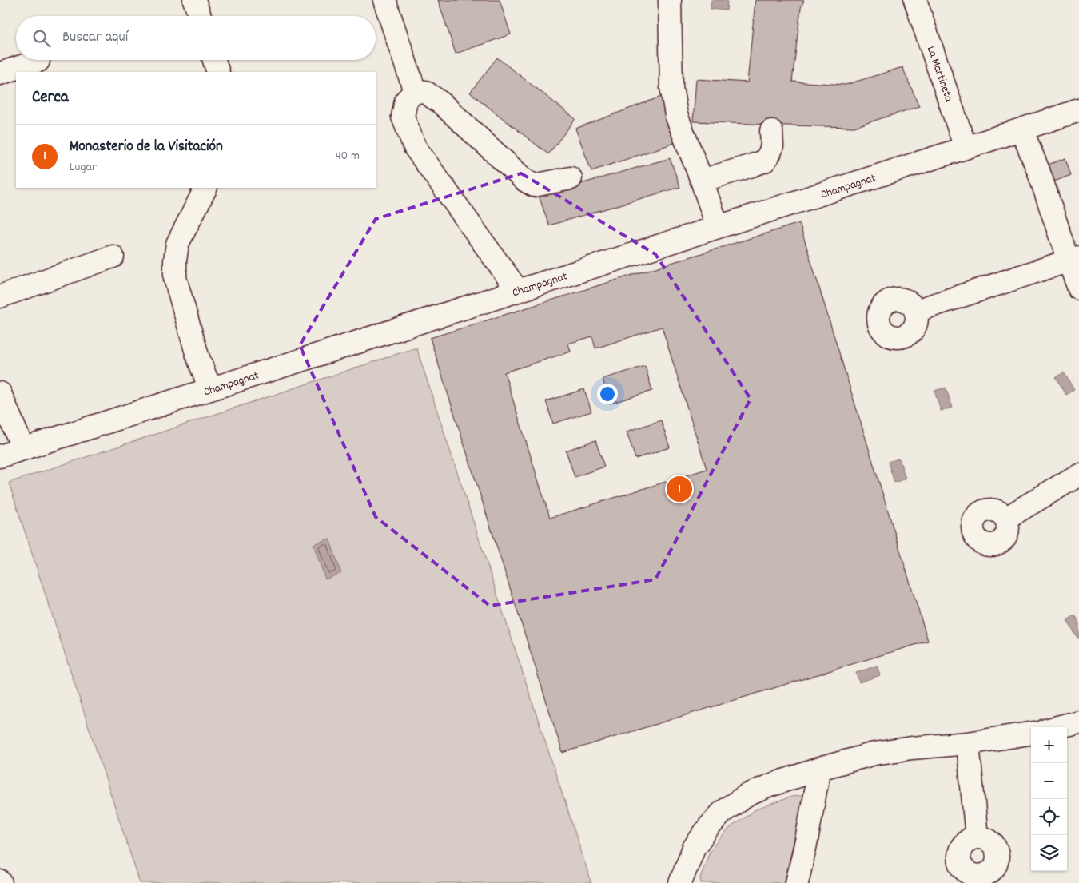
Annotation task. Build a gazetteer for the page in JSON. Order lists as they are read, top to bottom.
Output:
{
  "streets": {
    "street": ["La Martineta", "Champagnat"]
  },
  "crossings": [
    ["La Martineta", "Champagnat"]
  ],
  "page": {
    "search": "Buscar aquí",
    "heading": "Cerca",
    "list": [
      {
        "mark": "1",
        "name": "Monasterio de la Visitación",
        "note": "Lugar",
        "value": "40 m"
      }
    ],
    "pins": "1",
    "map_buttons": ["+", "−"]
  }
}
